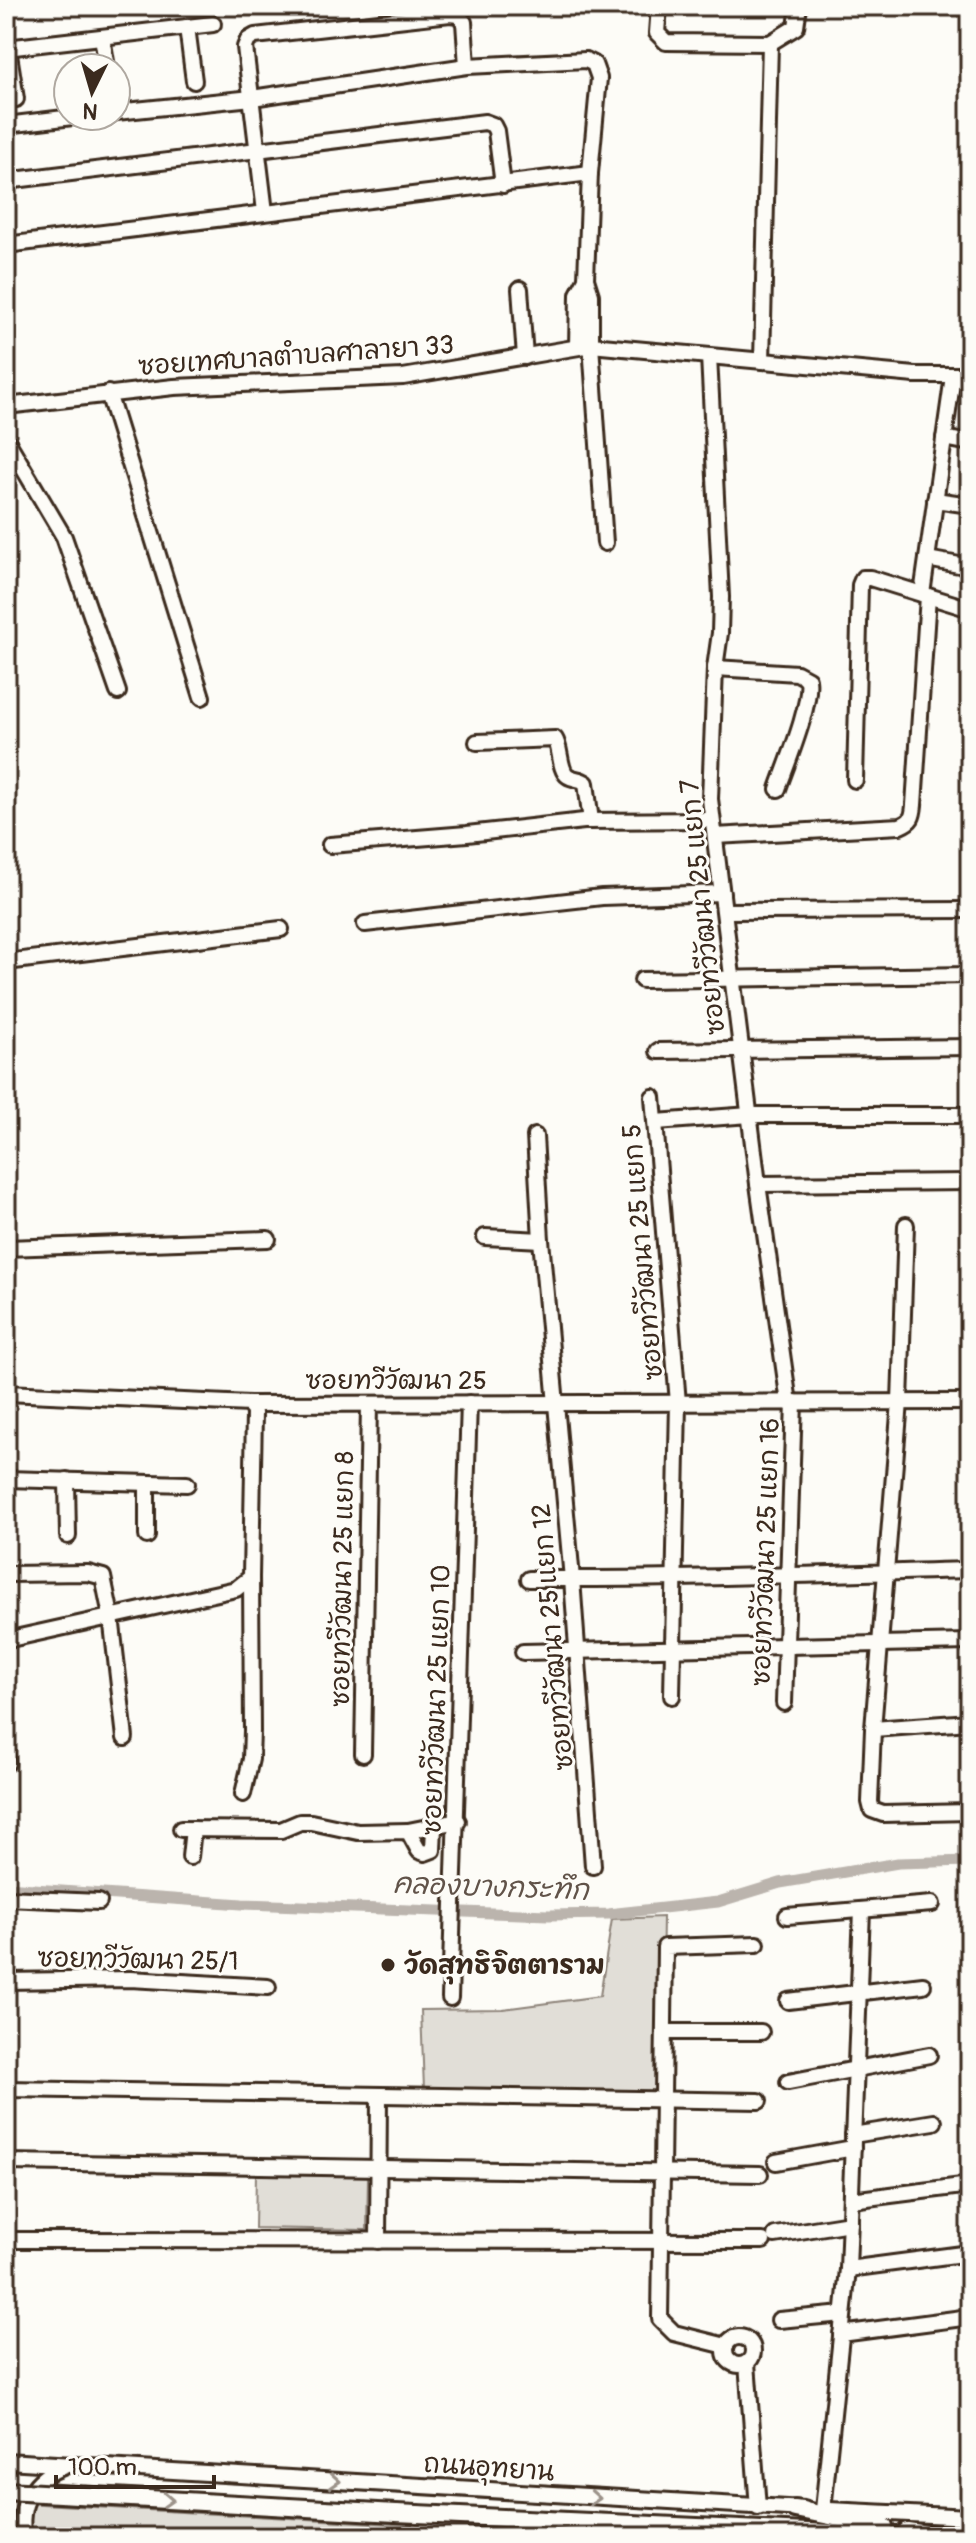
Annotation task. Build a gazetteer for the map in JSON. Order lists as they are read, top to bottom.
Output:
{
  "streets": {
    "main road": ["ถนนอุทยาน"],
    "street": [
      "ซอยเทศบาลตำบลศาลายา 33",
      "ซอยทวีวัฒนา 25 แยก 7",
      "ซอยทวีวัฒนา 25 แยก 5",
      "ซอยทวีวัฒนา 25",
      "ซอยทวีวัฒนา 25 แยก 16",
      "ซอยทวีวัฒนา 25 แยก 8",
      "ซอยทวีวัฒนา 25 แยก 12",
      "ซอยทวีวัฒนา 25 แยก 10",
      "ซอยทวีวัฒนา 25/1"
    ]
  },
  "crossings": [
    ["ซอยเทศบาลตำบลศาลายา 33", "ซอยทวีวัฒนา 25 แยก 7"],
    ["ซอยทวีวัฒนา 25 แยก 7", "ซอยทวีวัฒนา 25"],
    ["ซอยทวีวัฒนา 25 แยก 7", "ซอยทวีวัฒนา 25 แยก 16"],
    ["ซอยทวีวัฒนา 25 แยก 5", "ซอยทวีวัฒนา 25"],
    ["ซอยทวีวัฒนา 25", "ซอยทวีวัฒนา 25 แยก 16"],
    ["ซอยทวีวัฒนา 25", "ซอยทวีวัฒนา 25 แยก 8"],
    ["ซอยทวีวัฒนา 25", "ซอยทวีวัฒนา 25 แยก 12"],
    ["ซอยทวีวัฒนา 25", "ซอยทวีวัฒนา 25 แยก 10"]
  ],
  "one_way": ["ถนนอุทยาน"],
  "water": ["คลองบางกระทึก"],
  "places": ["วัดสุทธิจิตตาราม"],
  "scale_bar": "100 m",
  "north": "bottom"
}
